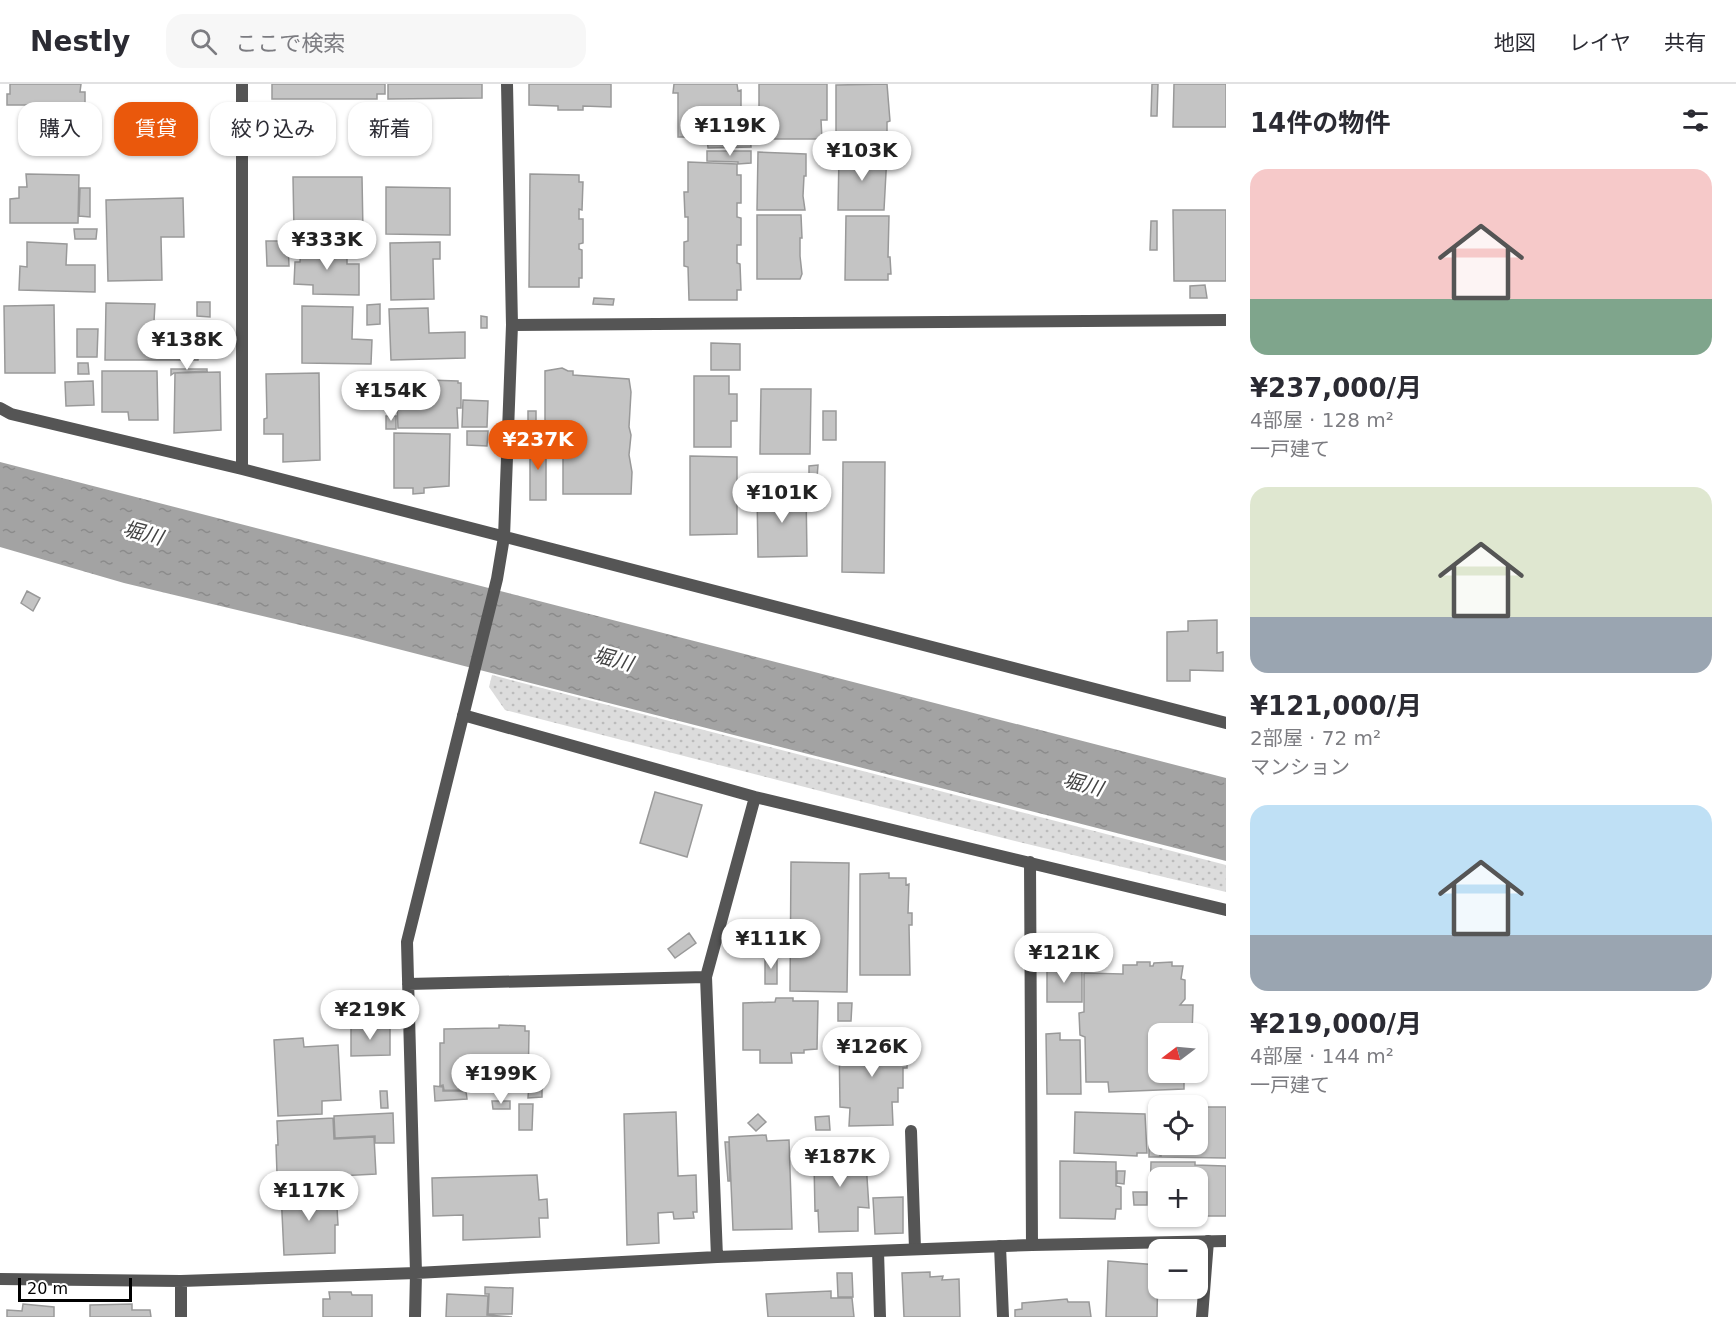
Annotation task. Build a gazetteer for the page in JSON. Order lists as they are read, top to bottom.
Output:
{
  "water": ["堀川"],
  "scale_bar": "20 m",
  "north": "left",
  "page": {
    "header": "Nestly",
    "search": "ここで検索",
    "nav": ["地図", "レイヤ", "共有"],
    "heading": "14件の物件",
    "chip": [
      "購入",
      "賃貸",
      "絞り込み",
      "新着"
    ],
    "price": [
      "¥119K",
      "¥103K",
      "¥333K",
      "¥138K",
      "¥154K",
      "¥237K",
      "¥101K",
      "¥111K",
      "¥121K",
      "¥219K",
      "¥126K",
      "¥199K",
      "¥187K",
      "¥117K"
    ],
    "list": [
      {
        "name": "¥237,000/月",
        "note": "4部屋 · 128 m² · 一戸建て"
      },
      {
        "name": "¥121,000/月",
        "note": "2部屋 · 72 m² · マンション"
      },
      {
        "name": "¥219,000/月",
        "note": "4部屋 · 144 m² · 一戸建て"
      }
    ],
    "map_buttons": ["+", "−"],
    "scale": "20 m"
  }
}
